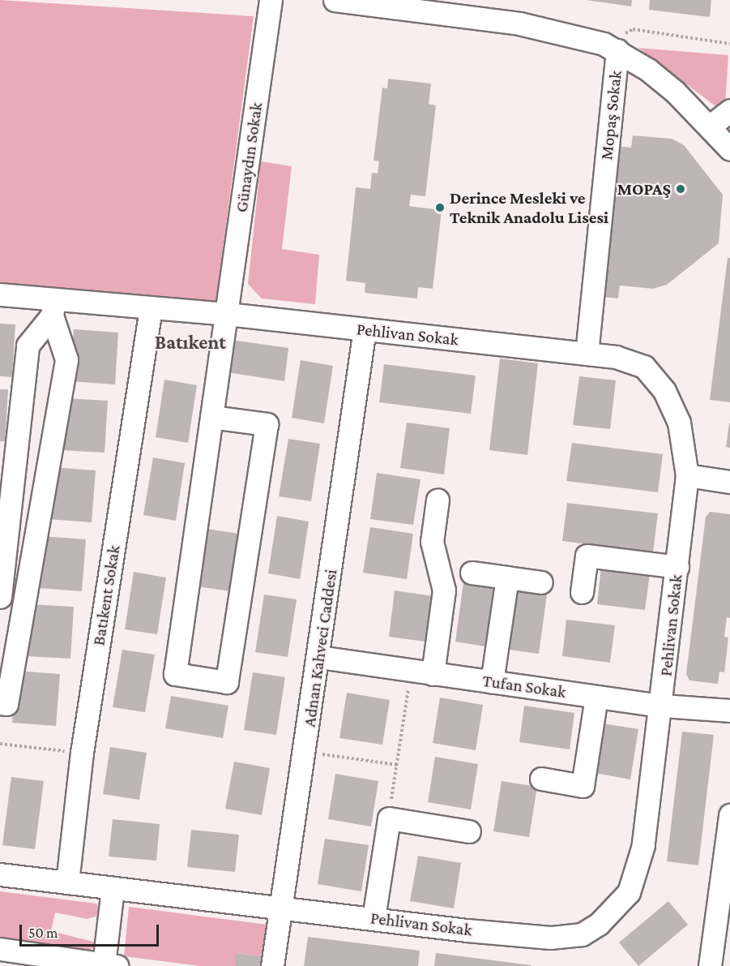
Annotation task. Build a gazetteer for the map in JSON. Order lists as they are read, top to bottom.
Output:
{
  "streets": {
    "street": [
      "Mopaş Sokak",
      "Günaydın Sokak",
      "Pehlivan Sokak",
      "Batıkent Sokak",
      "Adnan Kahveci Caddesi",
      "Tufan Sokak"
    ]
  },
  "crossings": [
    ["Mopaş Sokak", "Pehlivan Sokak"],
    ["Günaydın Sokak", "Pehlivan Sokak"],
    ["Pehlivan Sokak", "Batıkent Sokak"],
    ["Pehlivan Sokak", "Adnan Kahveci Caddesi"],
    ["Pehlivan Sokak", "Tufan Sokak"],
    ["Adnan Kahveci Caddesi", "Tufan Sokak"]
  ],
  "districts": ["Batıkent"],
  "places": ["MOPAŞ", "Derince Mesleki ve Teknik Anadolu Lisesi"],
  "scale_bar": "50 m"
}
